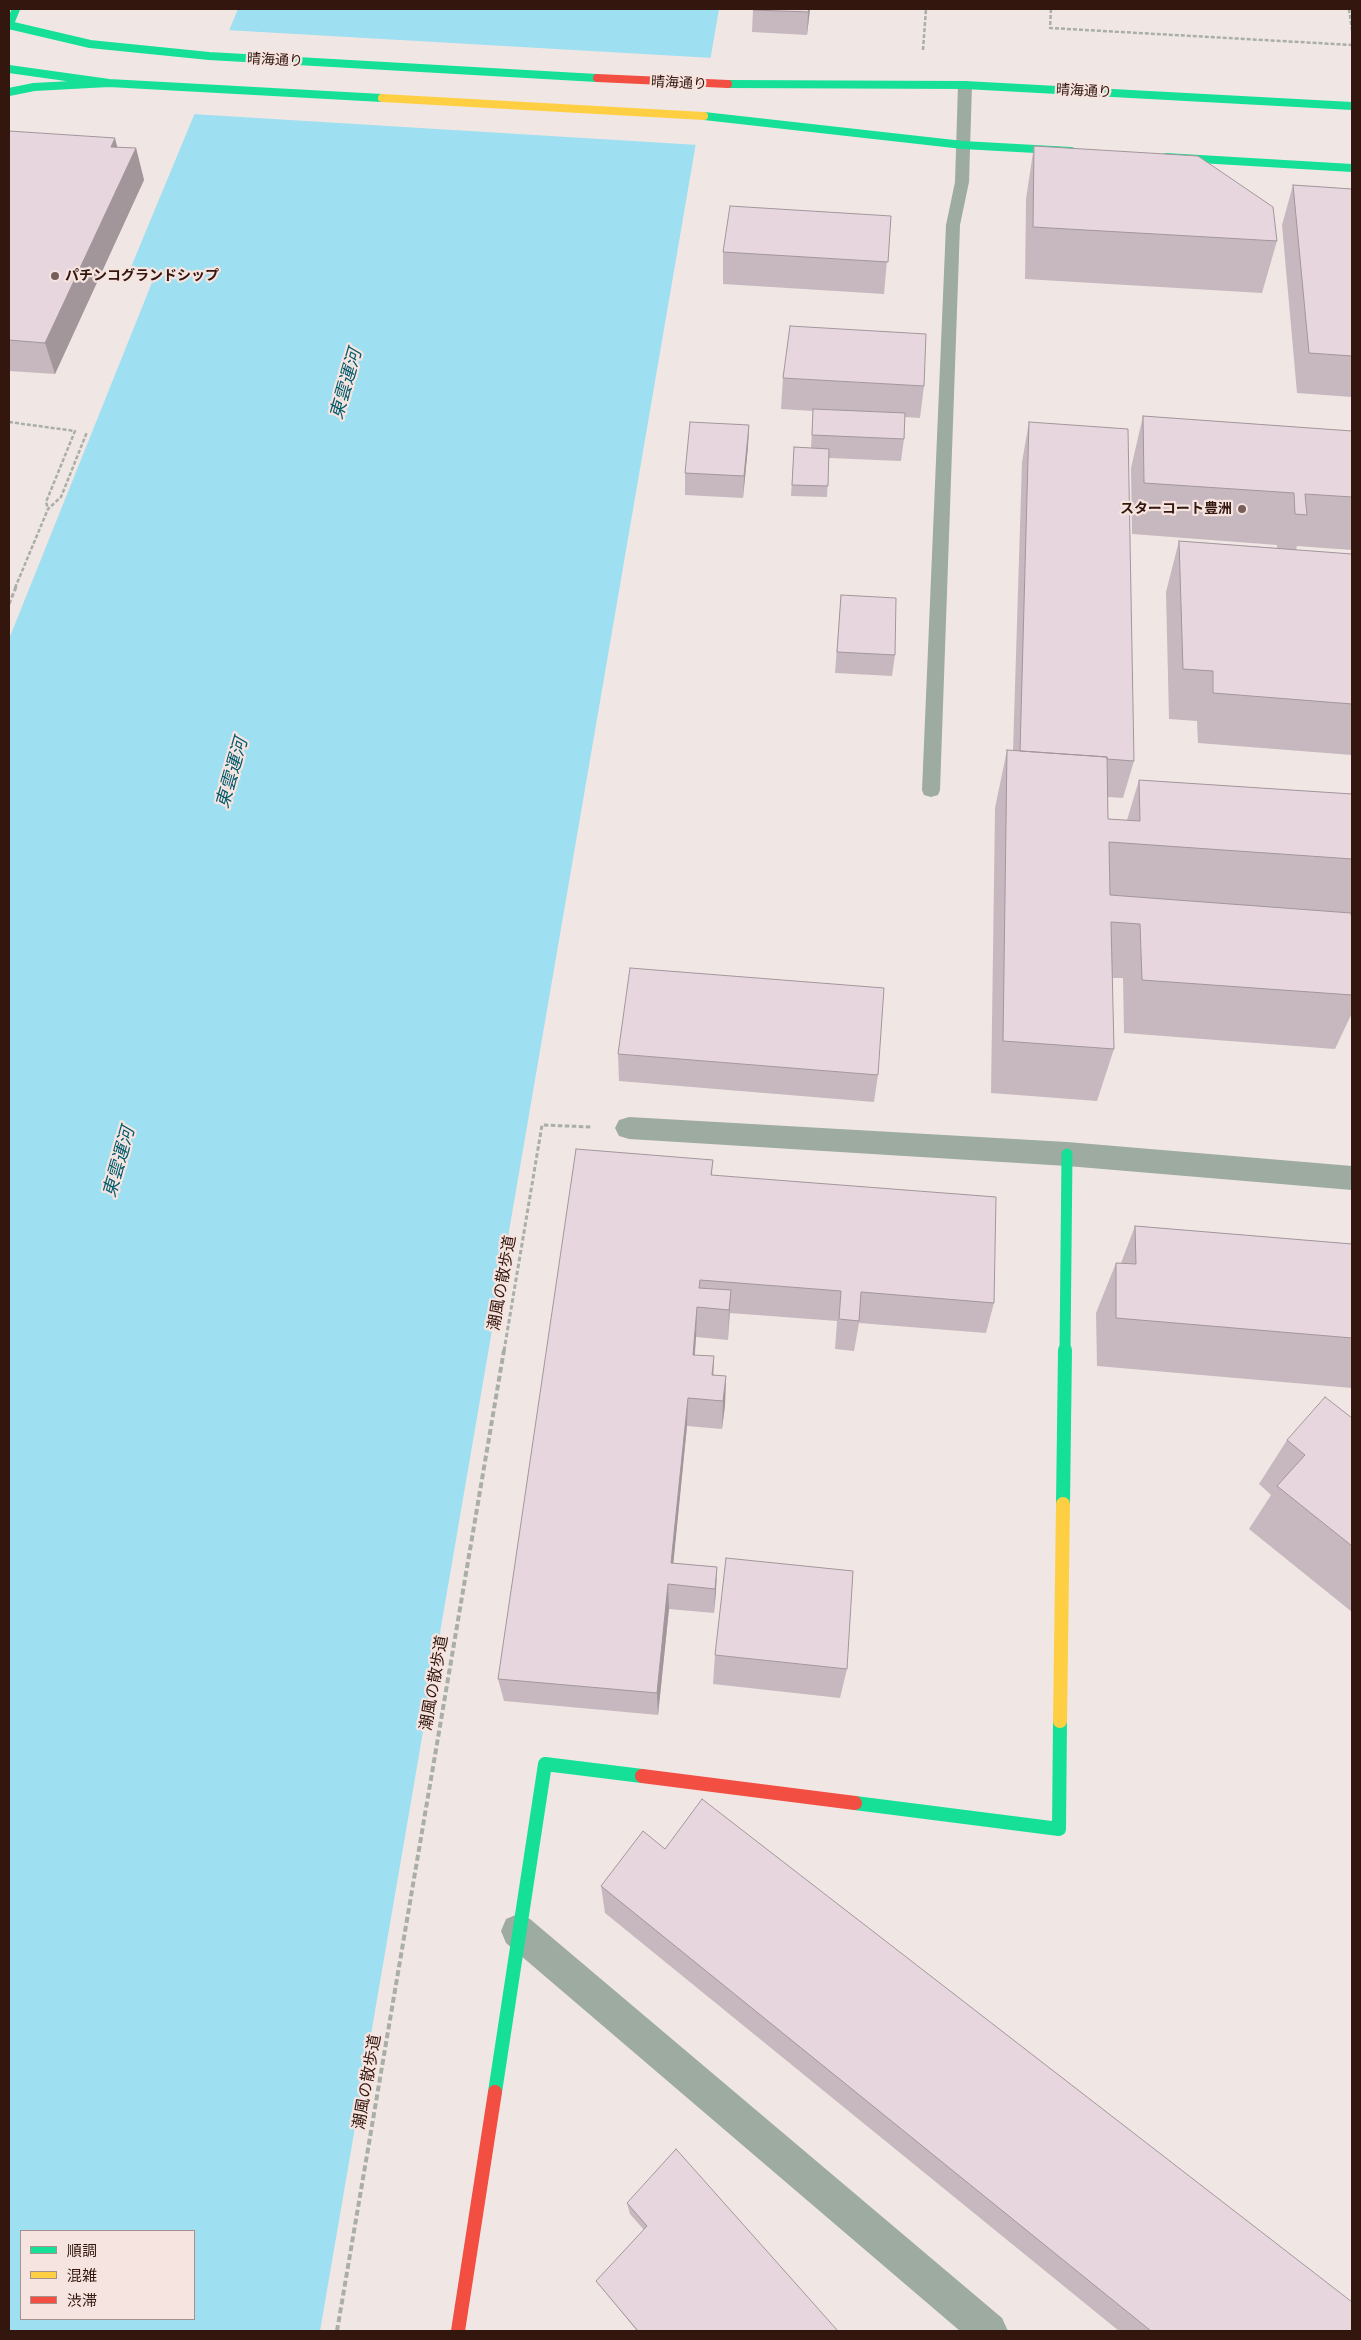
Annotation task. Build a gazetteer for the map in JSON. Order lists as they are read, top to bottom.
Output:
{
  "streets": {
    "main road": ["晴海通り"],
    "path": ["潮風の散歩道"]
  },
  "water": ["東雲運河"],
  "places": ["パチンコグランドシップ", "スターコート豊洲"],
  "legend": ["順調", "混雑", "渋滞"]
}
